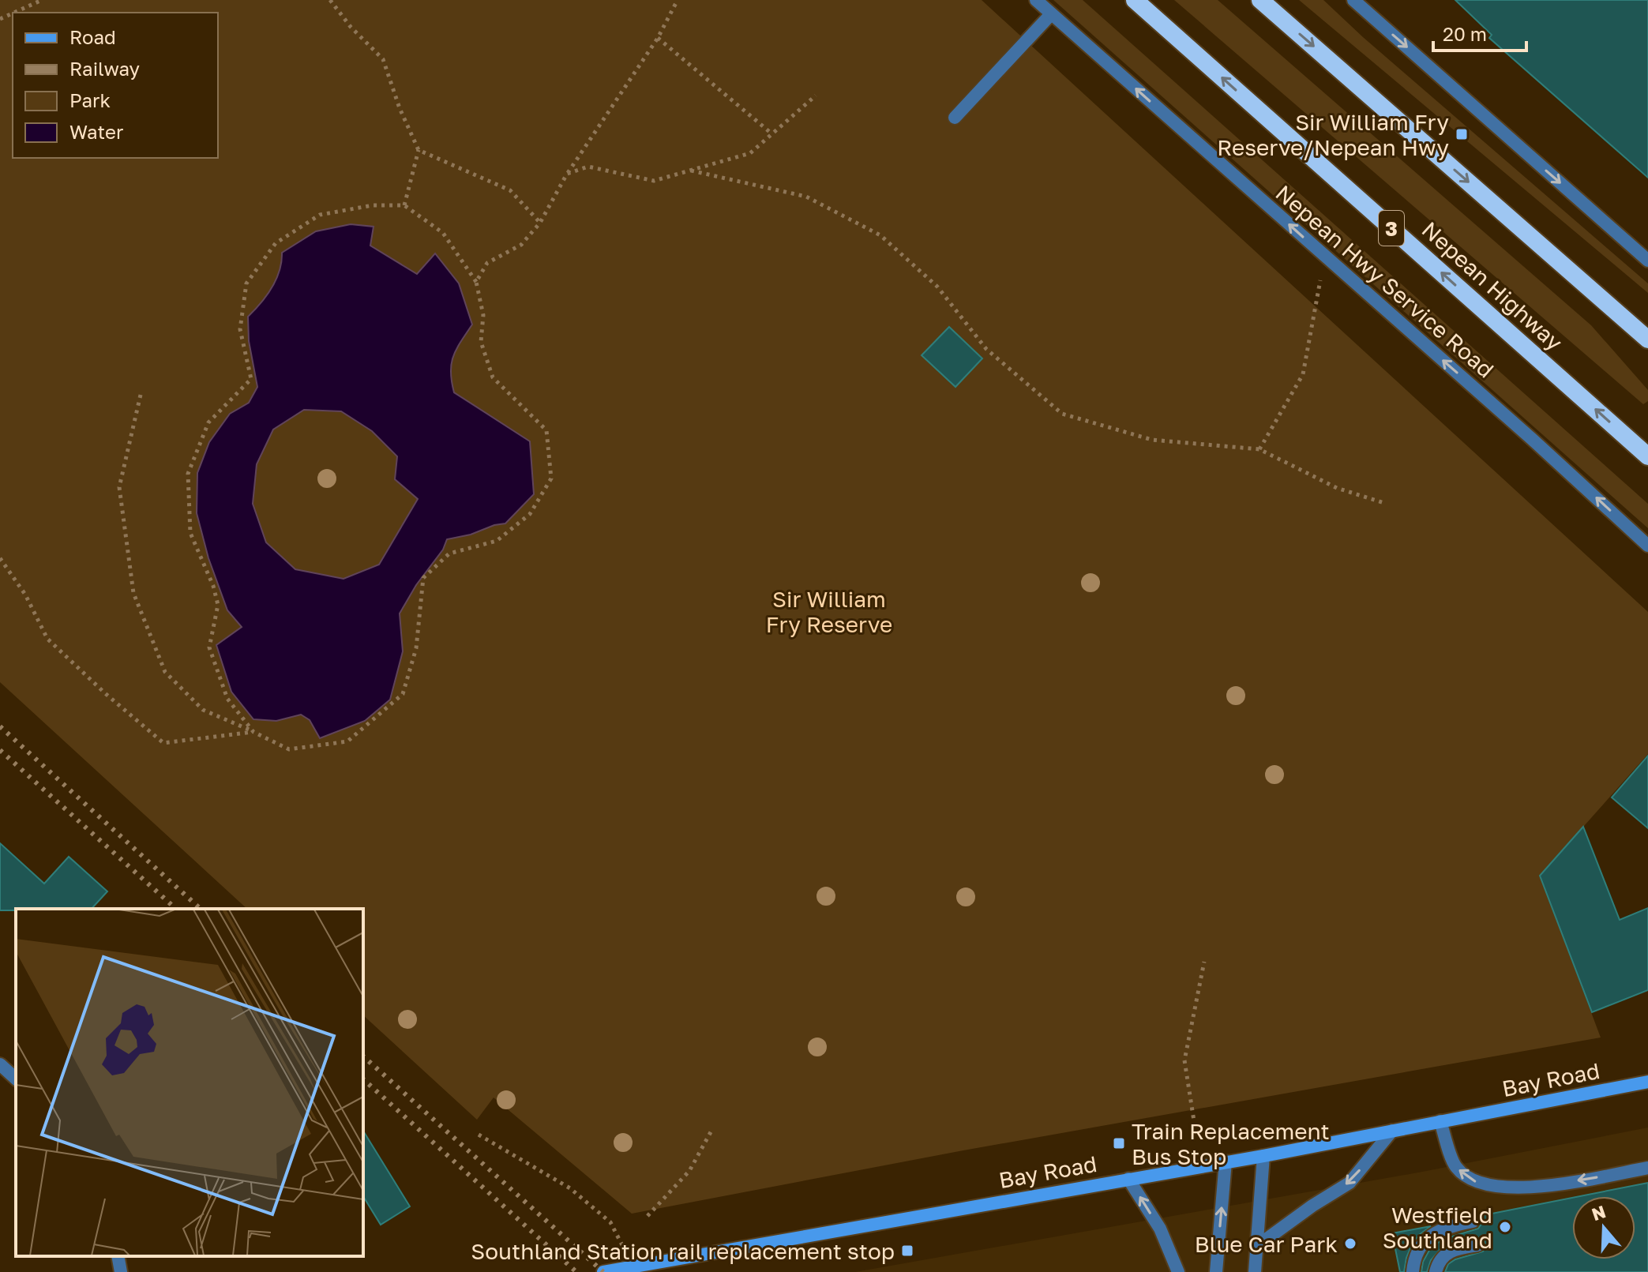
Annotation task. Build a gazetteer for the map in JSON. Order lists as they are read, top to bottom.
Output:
{
  "streets": {
    "highway": ["3", "Nepean Highway"],
    "main road": ["Bay Road"],
    "street": ["Nepean Hwy Service Road"]
  },
  "one_way": ["Nepean Hwy Service Road"],
  "parks": ["Sir William Fry Reserve"],
  "places": {
    "transit": ["Sir William Fry Reserve/Nepean Hwy", "Train Replacement Bus Stop", "Southland Station rail replacement stop"],
    "other": ["Westfield Southland", "Blue Car Park"]
  },
  "legend": [
    "Road",
    "Railway",
    "Park",
    "Water"
  ],
  "scale_bar": "20 m",
  "north": "top"
}
